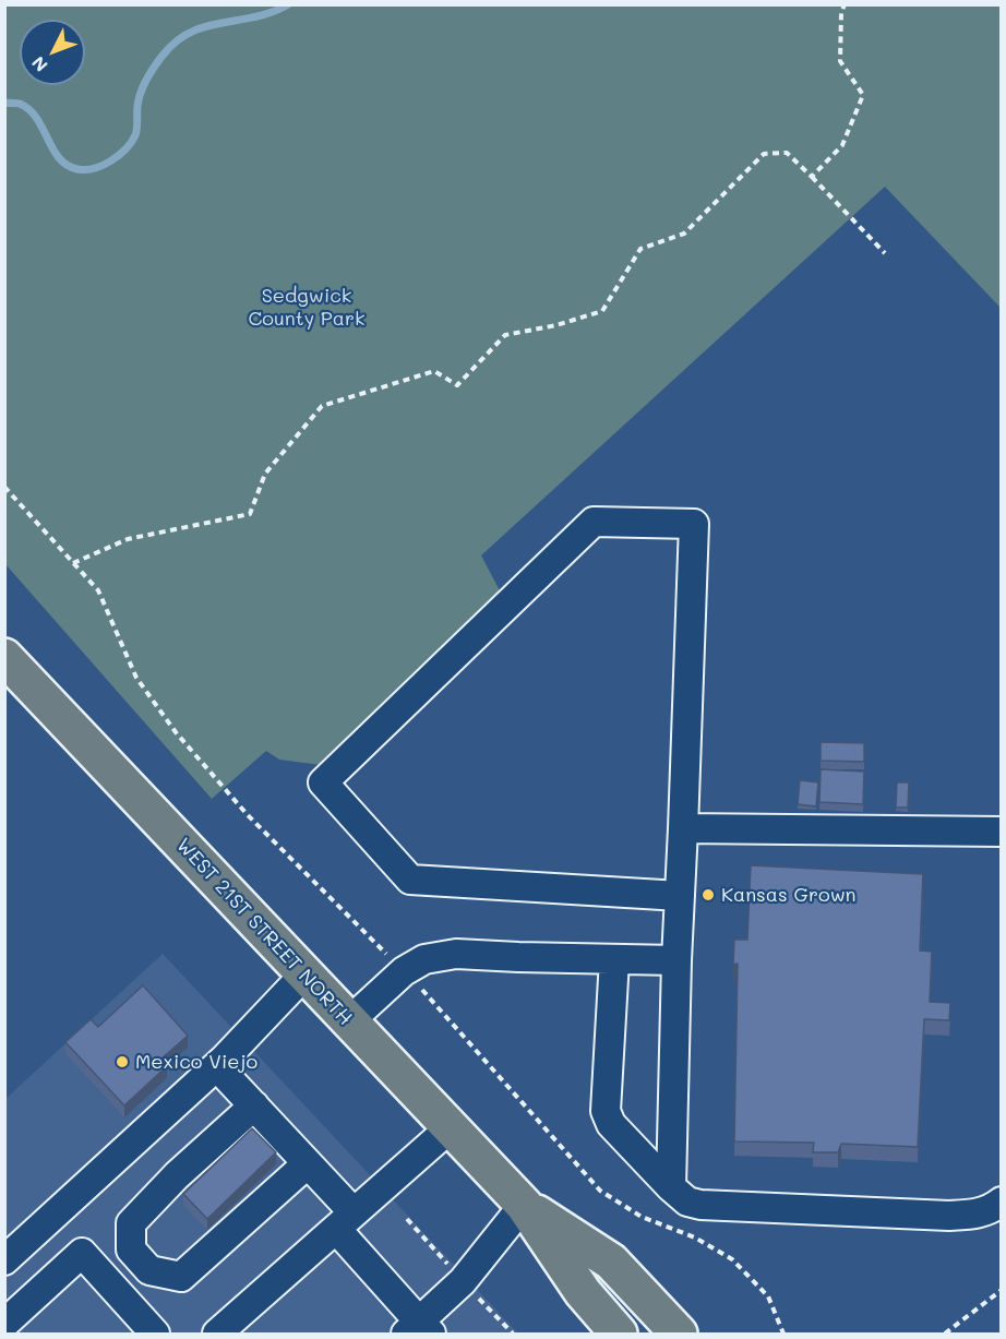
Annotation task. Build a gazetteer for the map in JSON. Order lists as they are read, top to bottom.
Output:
{
  "streets": {
    "main road": ["WEST 21ST STREET NORTH"]
  },
  "parks": ["Sedgwick County Park"],
  "places": ["Kansas Grown", "Mexico Viejo"],
  "north": "bottom left"
}
